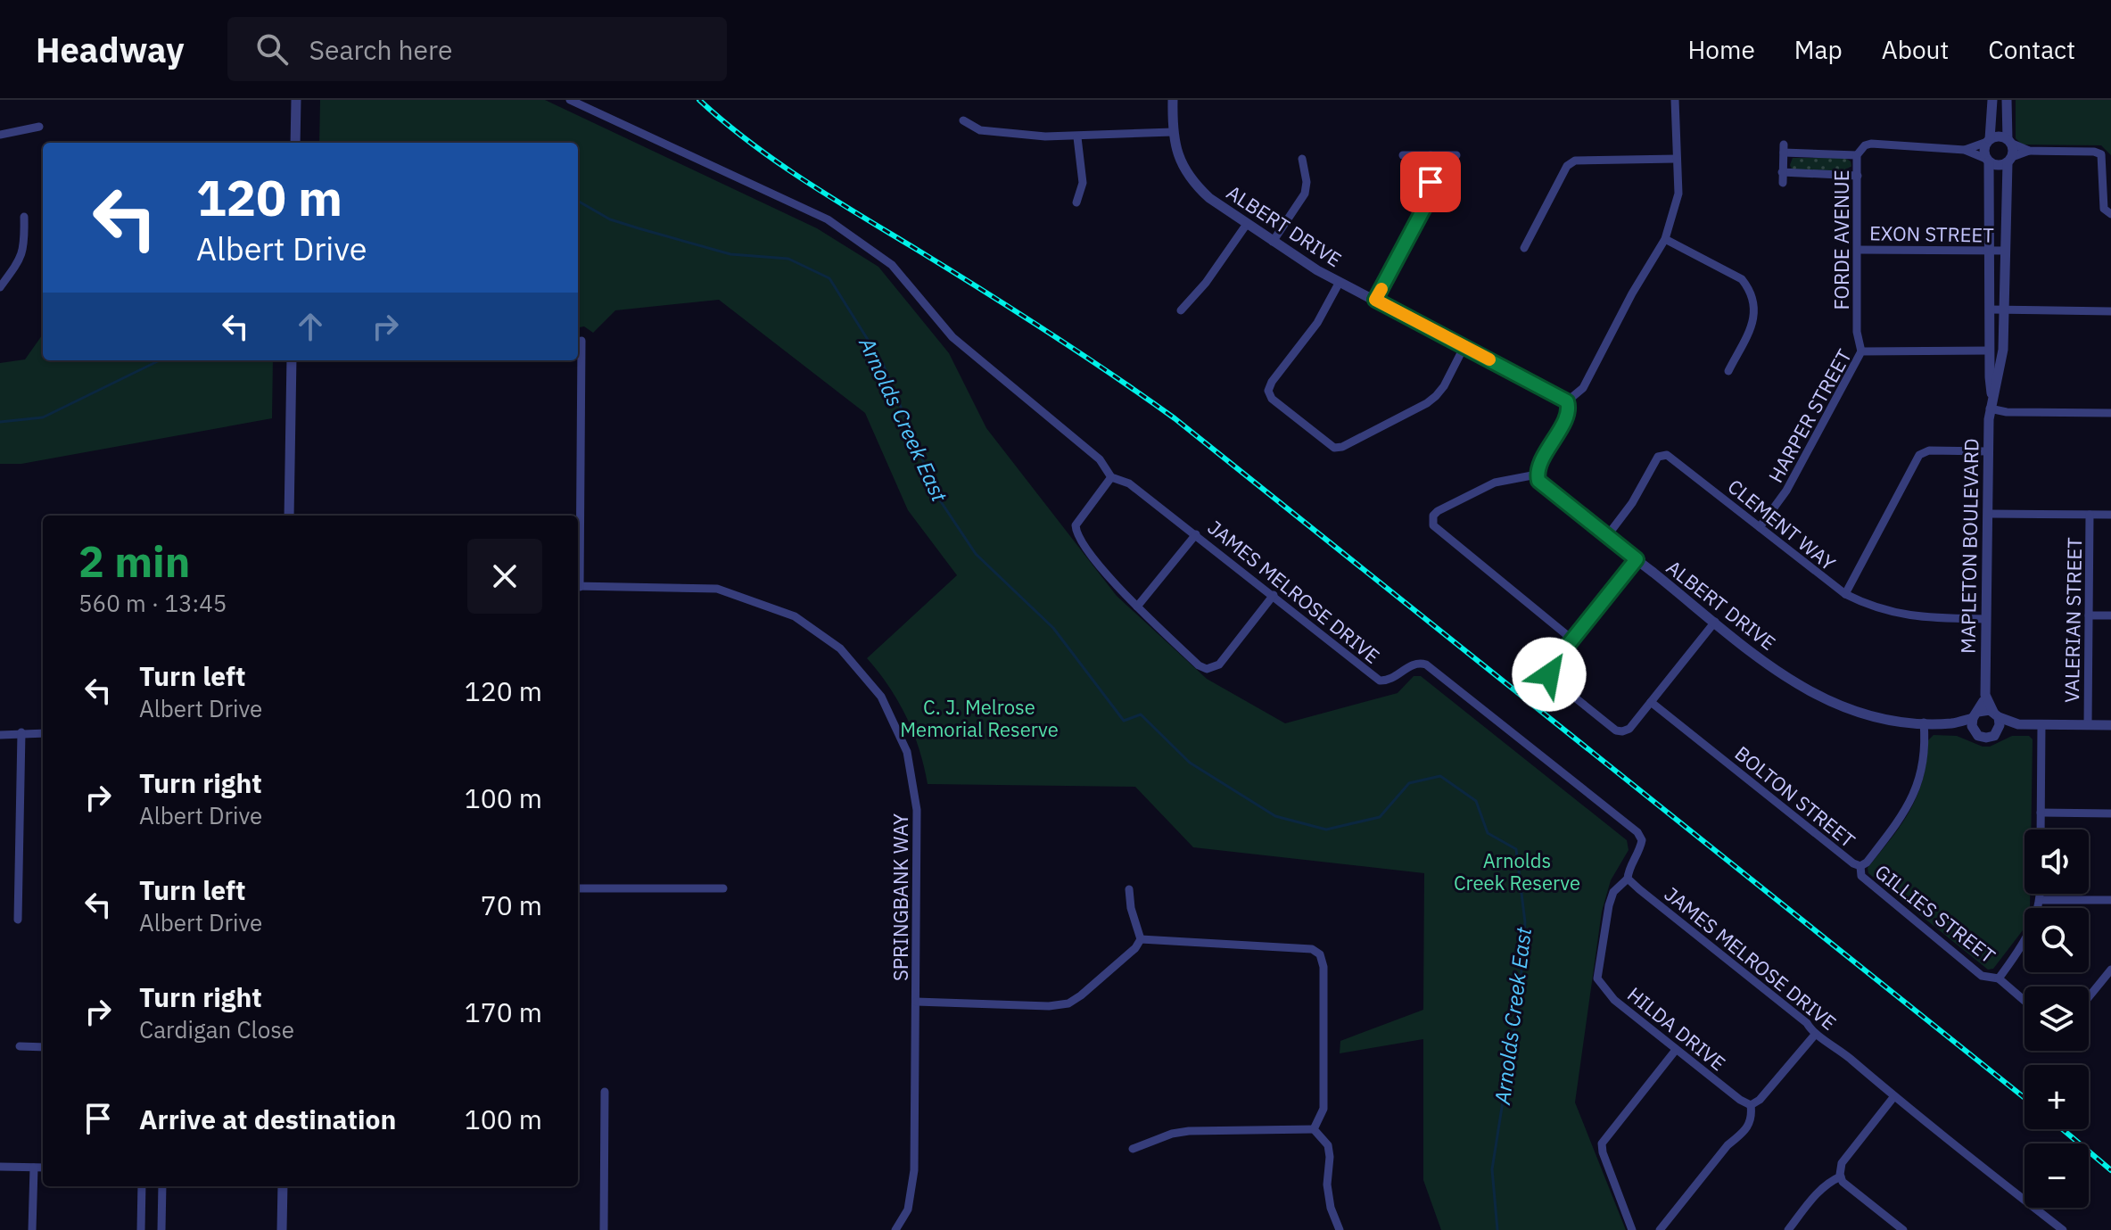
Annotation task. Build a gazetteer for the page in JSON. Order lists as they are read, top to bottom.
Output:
{
  "streets": {
    "street": [
      "ALBERT DRIVE",
      "EXON STREET",
      "FORDE AVENUE",
      "HARPER STREET",
      "CLEMENT WAY",
      "MAPLETON BOULEVARD",
      "JAMES MELROSE DRIVE",
      "VALERIAN STREET",
      "BOLTON STREET",
      "SPRINGBANK WAY",
      "GILLIES STREET",
      "HILDA DRIVE"
    ]
  },
  "crossings": [
    ["ALBERT DRIVE", "CLEMENT WAY"],
    ["ALBERT DRIVE", "MAPLETON BOULEVARD"],
    ["ALBERT DRIVE", "BOLTON STREET"],
    ["EXON STREET", "FORDE AVENUE"],
    ["EXON STREET", "MAPLETON BOULEVARD"],
    ["FORDE AVENUE", "HARPER STREET"],
    ["FORDE AVENUE", "MAPLETON BOULEVARD"],
    ["HARPER STREET", "CLEMENT WAY"],
    ["HARPER STREET", "MAPLETON BOULEVARD"],
    ["CLEMENT WAY", "MAPLETON BOULEVARD"],
    ["JAMES MELROSE DRIVE", "HILDA DRIVE"],
    ["BOLTON STREET", "GILLIES STREET"]
  ],
  "water": ["Arnolds Creek East"],
  "parks": ["C. J. Melrose Memorial Reserve", "Arnolds Creek Reserve"],
  "page": {
    "header": "Headway",
    "search": "Search here",
    "nav": [
      "Home",
      "Map",
      "About",
      "Contact"
    ],
    "turn": ["120 m", "Albert Drive"],
    "heading": ["2 min", "560 m · 13:45"],
    "list": [
      {
        "name": "Turn left",
        "note": "Albert Drive",
        "value": "120 m"
      },
      {
        "name": "Turn right",
        "note": "Albert Drive",
        "value": "100 m"
      },
      {
        "name": "Turn left",
        "note": "Albert Drive",
        "value": "70 m"
      },
      {
        "name": "Turn right",
        "note": "Cardigan Close",
        "value": "170 m"
      },
      {
        "name": "Arrive at destination",
        "value": "100 m"
      }
    ],
    "map_buttons": ["+", "−"]
  }
}
